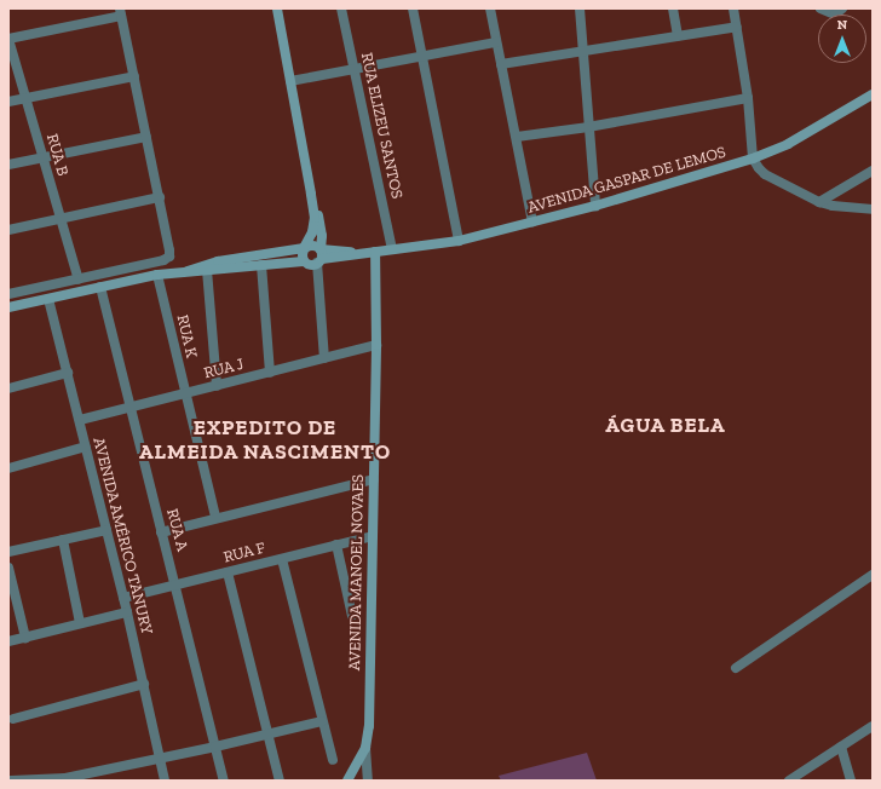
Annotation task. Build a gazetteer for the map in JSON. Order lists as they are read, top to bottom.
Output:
{
  "streets": {
    "street": [
      "RUA ELIZEU SANTOS",
      "RUA B",
      "AVENIDA GASPAR DE LEMOS",
      "RUA K",
      "RUA J",
      "RUA A",
      "AVENIDA AMÉRICO TANURY",
      "RUA F",
      "AVENIDA MANOEL NOVAES"
    ]
  },
  "crossings": [
    ["RUA ELIZEU SANTOS", "AVENIDA GASPAR DE LEMOS"],
    ["AVENIDA GASPAR DE LEMOS", "AVENIDA MANOEL NOVAES"],
    ["RUA K", "RUA J"],
    ["RUA J", "RUA A"],
    ["RUA J", "AVENIDA AMÉRICO TANURY"],
    ["RUA J", "AVENIDA MANOEL NOVAES"],
    ["RUA A", "RUA F"],
    ["AVENIDA AMÉRICO TANURY", "RUA F"],
    ["RUA F", "AVENIDA MANOEL NOVAES"]
  ],
  "districts": ["ÁGUA BELA", "EXPEDITO DE ALMEIDA NASCIMENTO"],
  "north": "top"
}
